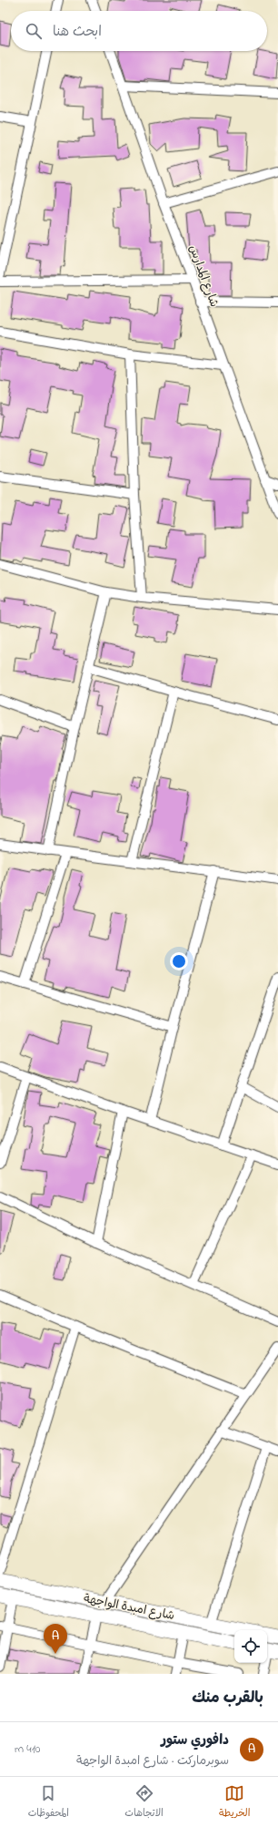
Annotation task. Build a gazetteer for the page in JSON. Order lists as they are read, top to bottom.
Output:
{
  "streets": {
    "main road": ["شارع امبدة الواجهة"],
    "street": ["شارع المدارس"]
  },
  "page": {
    "search": "ابحث هنا",
    "pins": "A",
    "heading": "بالقرب منك",
    "list": [
      {
        "mark": "A",
        "name": "دافوري ستور",
        "note": "سوبرماركت · شارع امبدة الواجهة",
        "value": "410 m"
      }
    ],
    "nav": ["الخريطة", "الاتجاهات", "المحفوظات"]
  }
}
